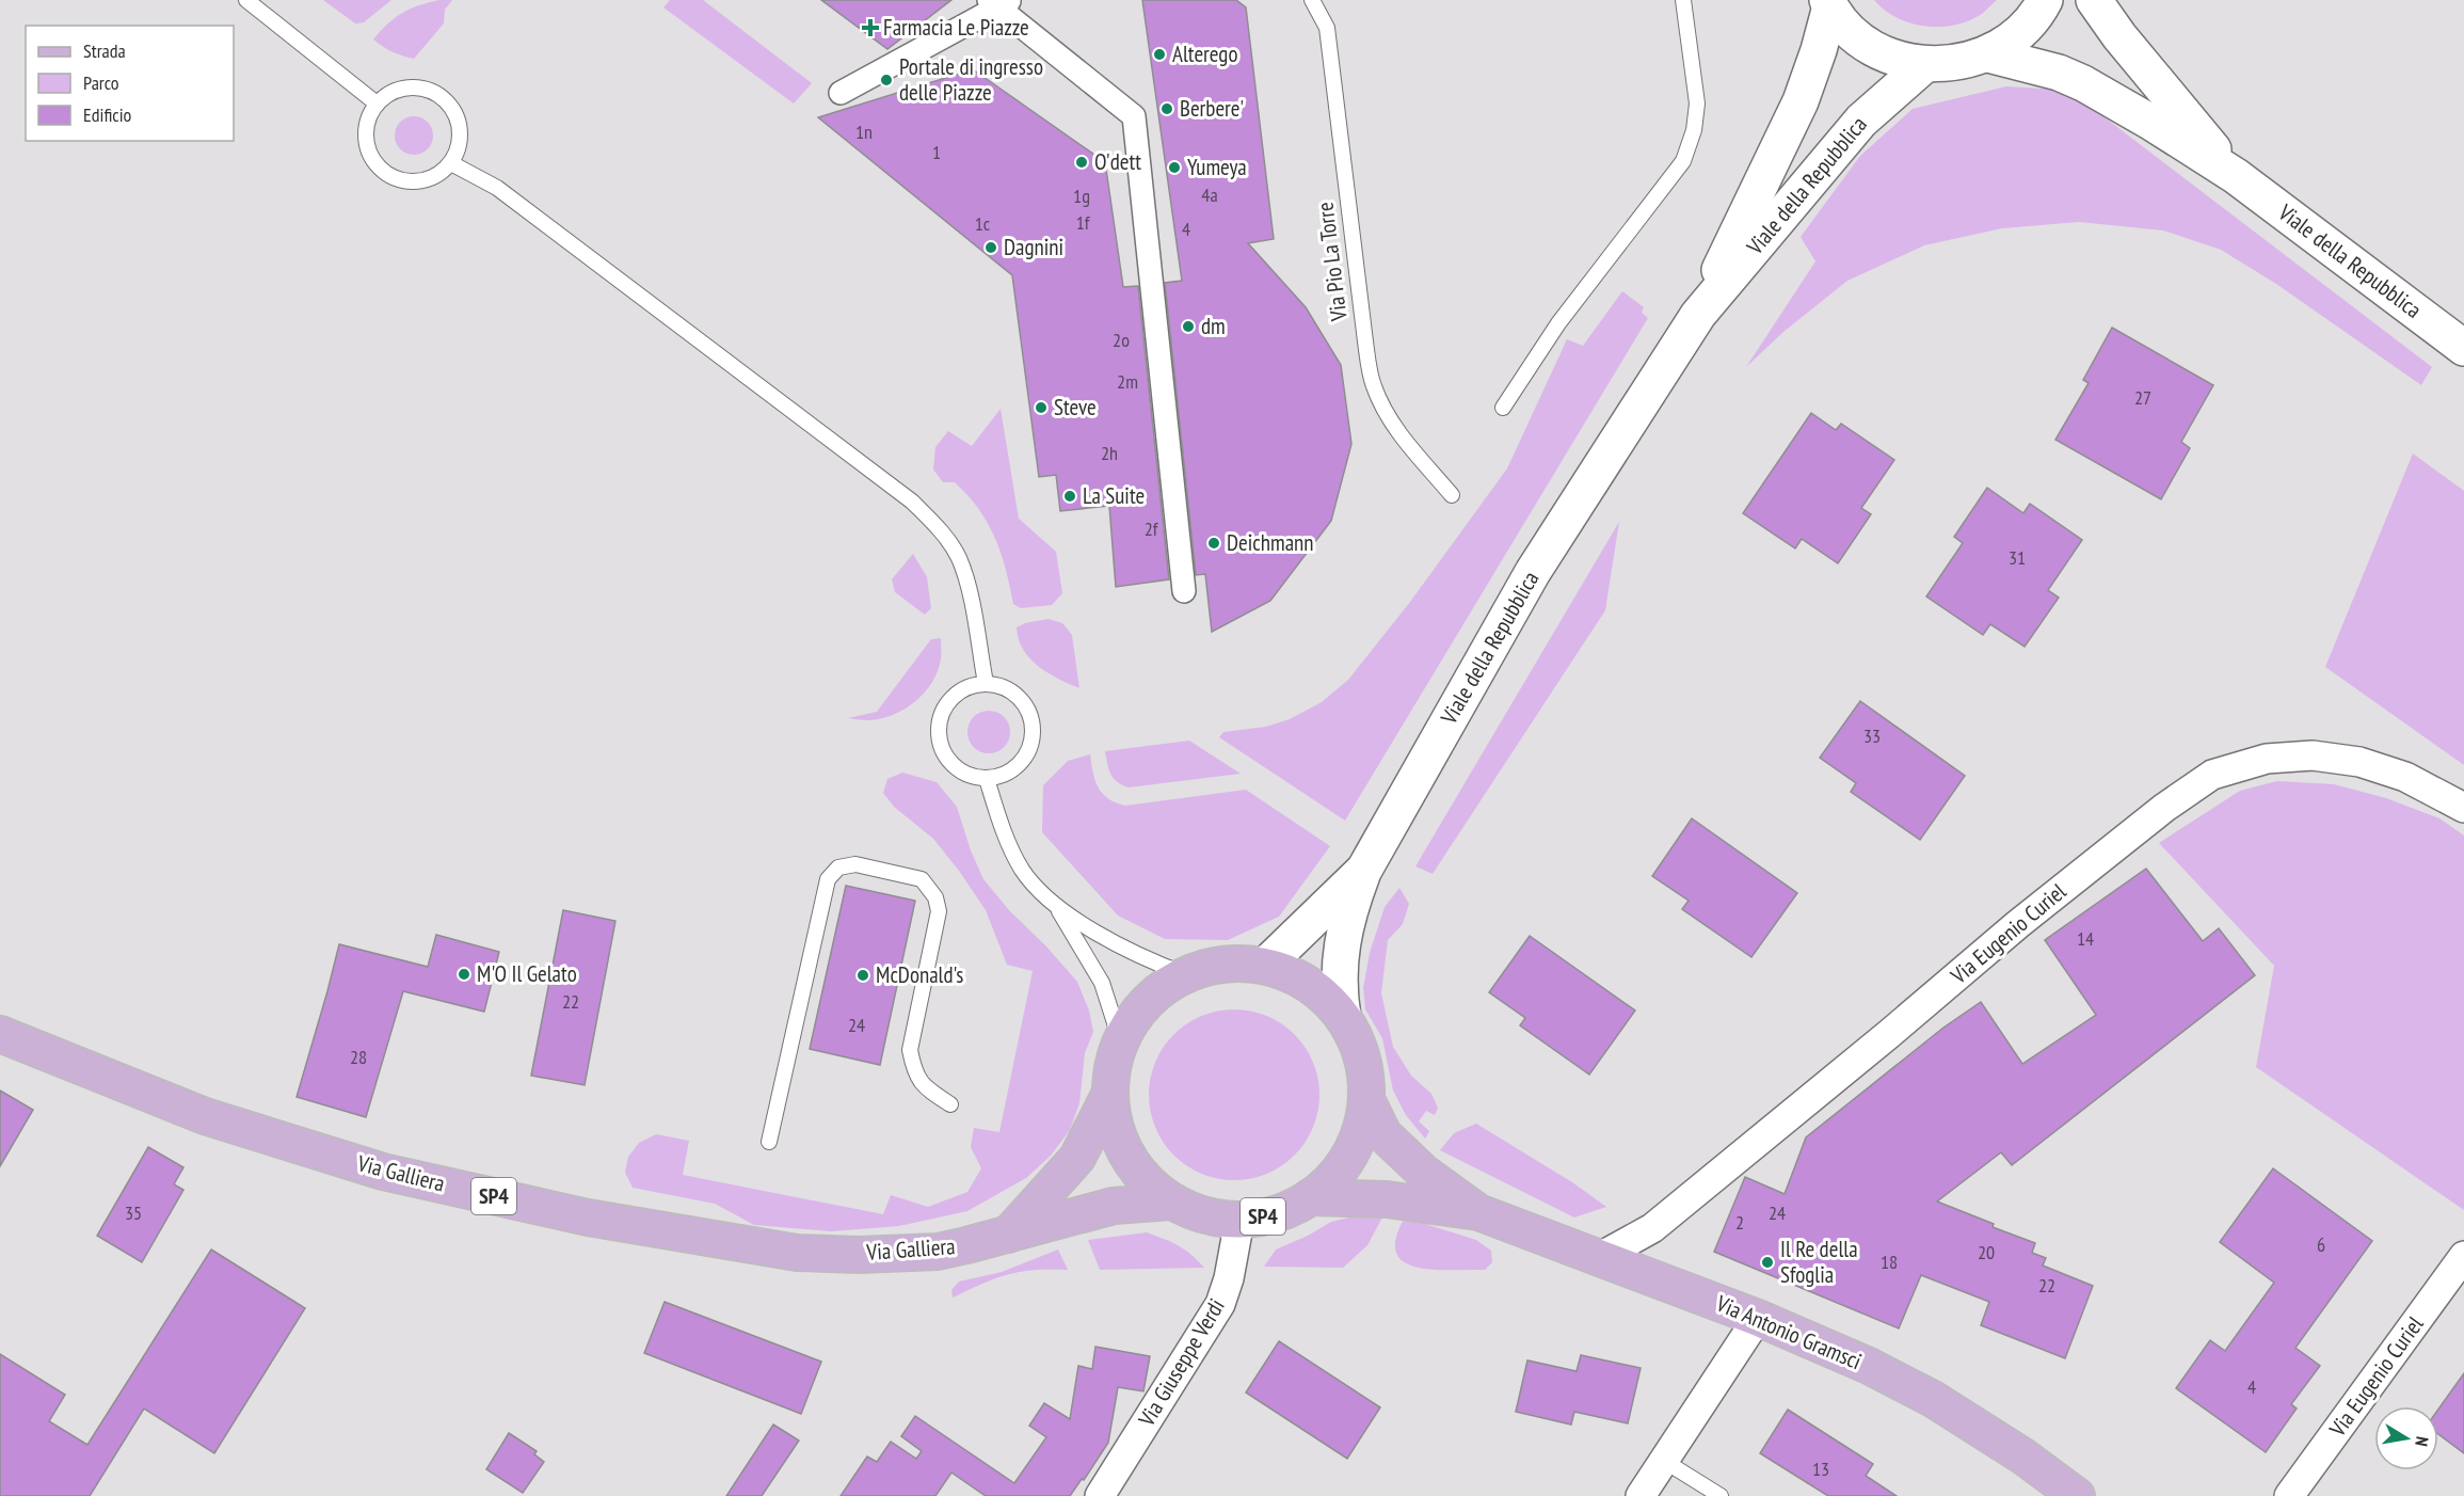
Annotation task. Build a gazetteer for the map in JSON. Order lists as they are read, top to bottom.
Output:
{
  "streets": {
    "main road": ["Via Galliera", "SP4", "Via Antonio Gramsci"],
    "street": ["Viale della Repubblica", "Via Eugenio Curiel", "Via Giuseppe Verdi"],
    "lane": ["Via Pio La Torre"]
  },
  "crossings": [
    ["Viale della Repubblica", "SP4"],
    ["Via Eugenio Curiel", "Via Antonio Gramsci"],
    ["Via Galliera", "SP4"],
    ["SP4", "Via Antonio Gramsci"],
    ["SP4", "Via Giuseppe Verdi"]
  ],
  "places": {
    "health": ["Farmacia Le Piazze"],
    "other": [
      "Alterego",
      "Portale di ingresso delle Piazze",
      "Berbere'",
      "O'dett",
      "Yumeya",
      "Dagnini",
      "dm",
      "Steve",
      "La Suite",
      "Deichmann",
      "M'O Il Gelato",
      "McDonald's",
      "Il Re della Sfoglia"
    ]
  },
  "house_numbers": [
    "1n",
    "1",
    "4a",
    "1g",
    "1f",
    "1c",
    "4",
    "2o",
    "2m",
    "27",
    "2h",
    "2f",
    "31",
    "33",
    "14",
    "22",
    "24",
    "28",
    "35",
    "24",
    "2",
    "6",
    "20",
    "18",
    "22",
    "4",
    "13"
  ],
  "legend": ["Strada", "Parco", "Edificio"],
  "north": "right"
}
